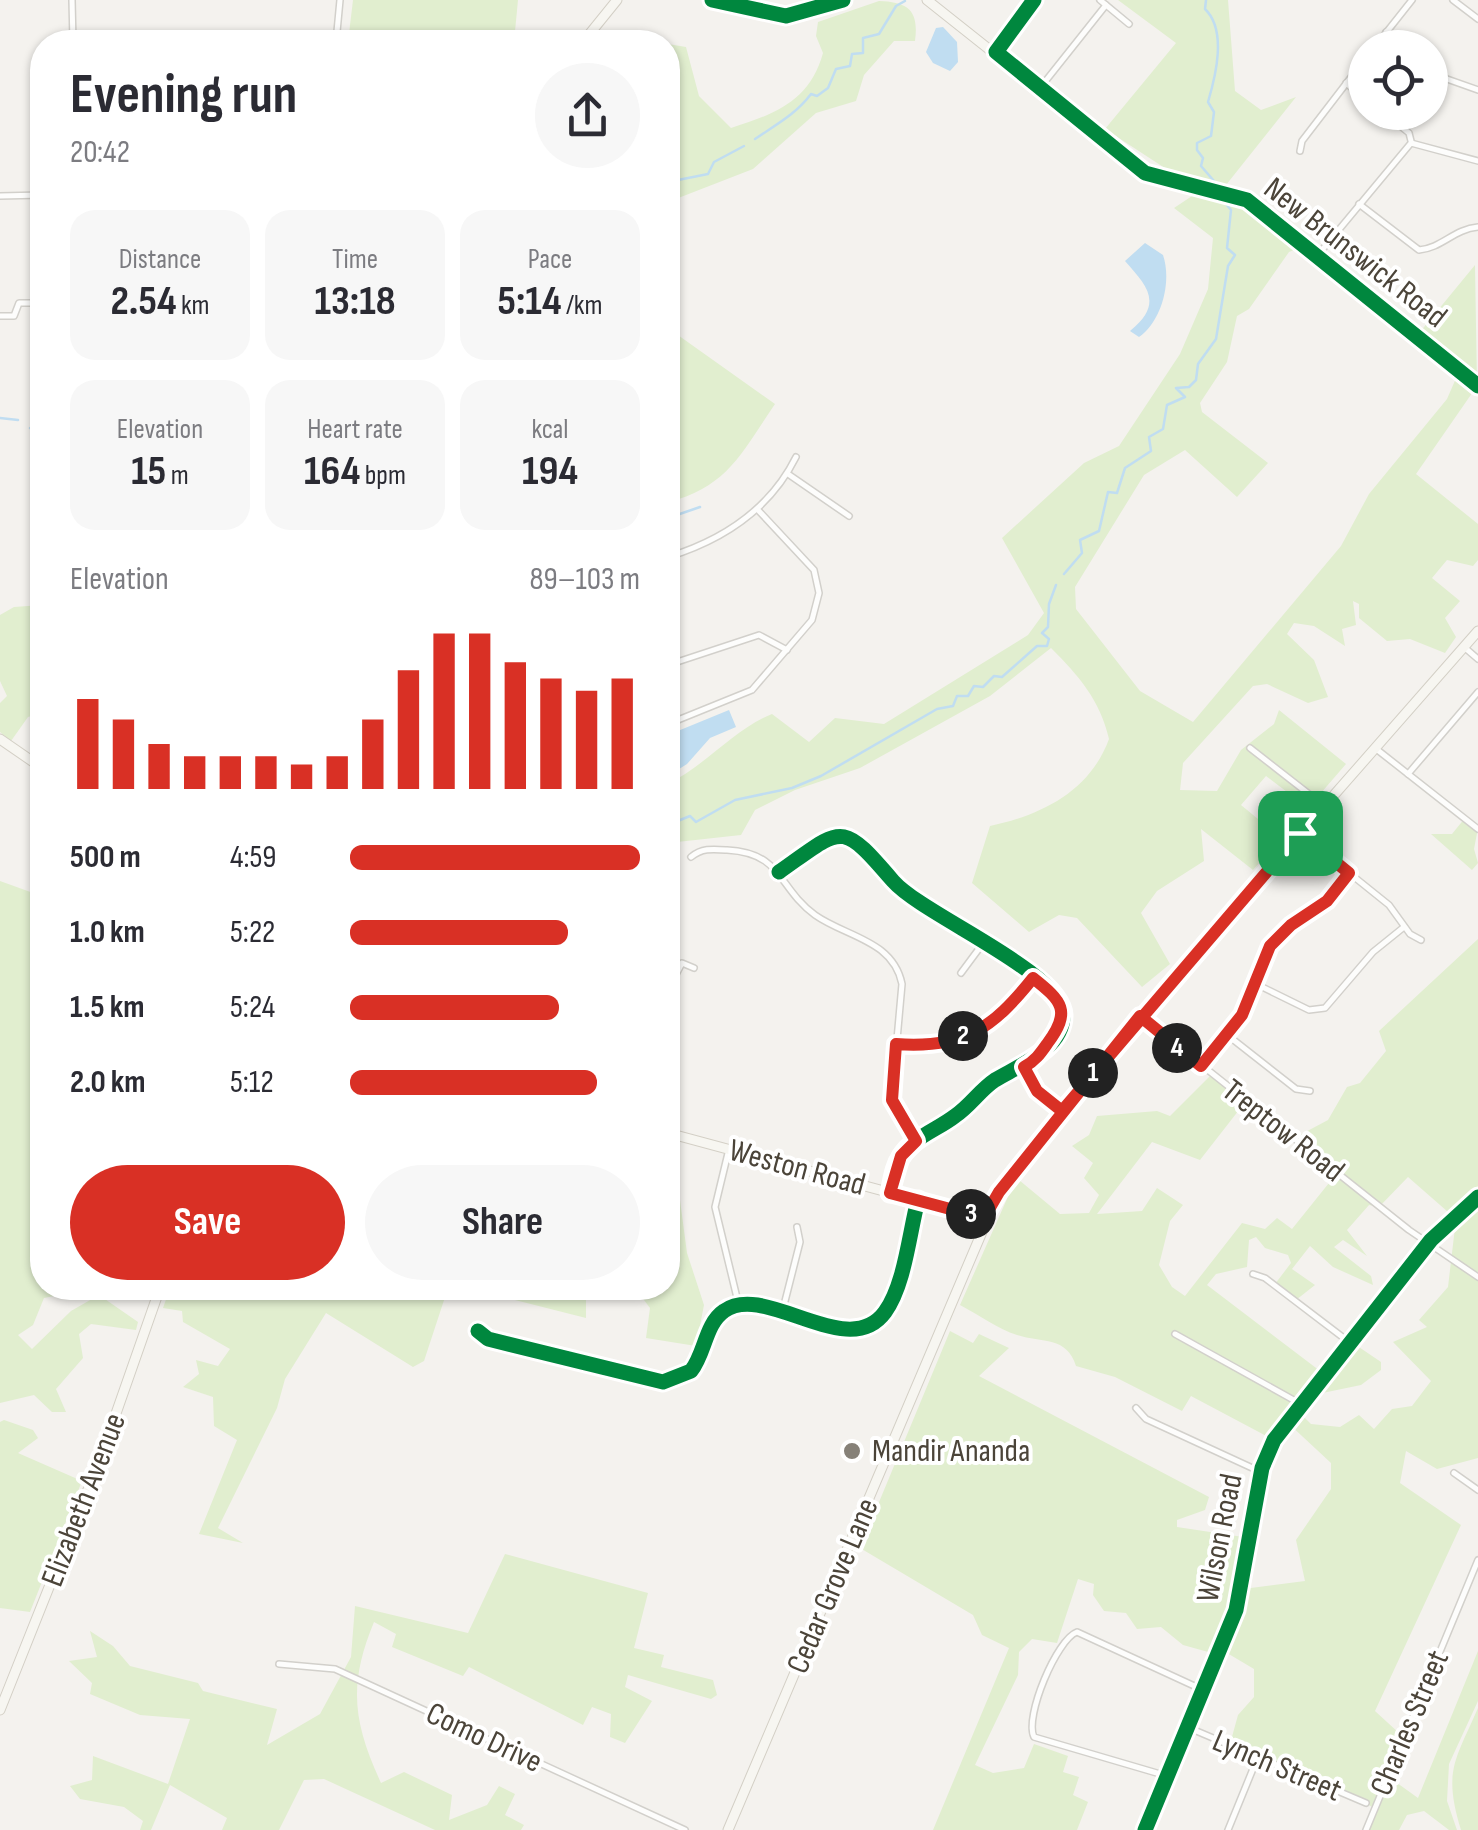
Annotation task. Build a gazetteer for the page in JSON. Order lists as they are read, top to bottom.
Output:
{
  "streets": {
    "street": [
      "New Brunswick Road",
      "Treptow Road",
      "Weston Road",
      "Elizabeth Avenue",
      "Wilson Road",
      "Cedar Grove Lane",
      "Charles Street",
      "Como Drive",
      "Lynch Street"
    ]
  },
  "crossings": [
    ["Treptow Road", "Wilson Road"],
    ["Treptow Road", "Cedar Grove Lane"],
    ["Weston Road", "Cedar Grove Lane"],
    ["Wilson Road", "Lynch Street"]
  ],
  "places": ["Mandir Ananda"],
  "page": {
    "heading": ["Evening run", "20:42"],
    "stats": [
      ["Distance", "2.54 km"],
      ["Time", "13:18"],
      ["Pace", "5:14 /km"],
      ["Elevation", "15 m"],
      ["Heart rate", "164 bpm"],
      ["kcal", "194"]
    ],
    "chart": ["Elevation", "89–103 m"],
    "list": [
      {
        "name": "500 m",
        "note": "4:59"
      },
      {
        "name": "1.0 km",
        "note": "5:22"
      },
      {
        "name": "1.5 km",
        "note": "5:24"
      },
      {
        "name": "2.0 km",
        "note": "5:12"
      }
    ],
    "pins": [
      "2",
      "4",
      "1",
      "3"
    ],
    "buttons": ["Save", "Share"]
  }
}
